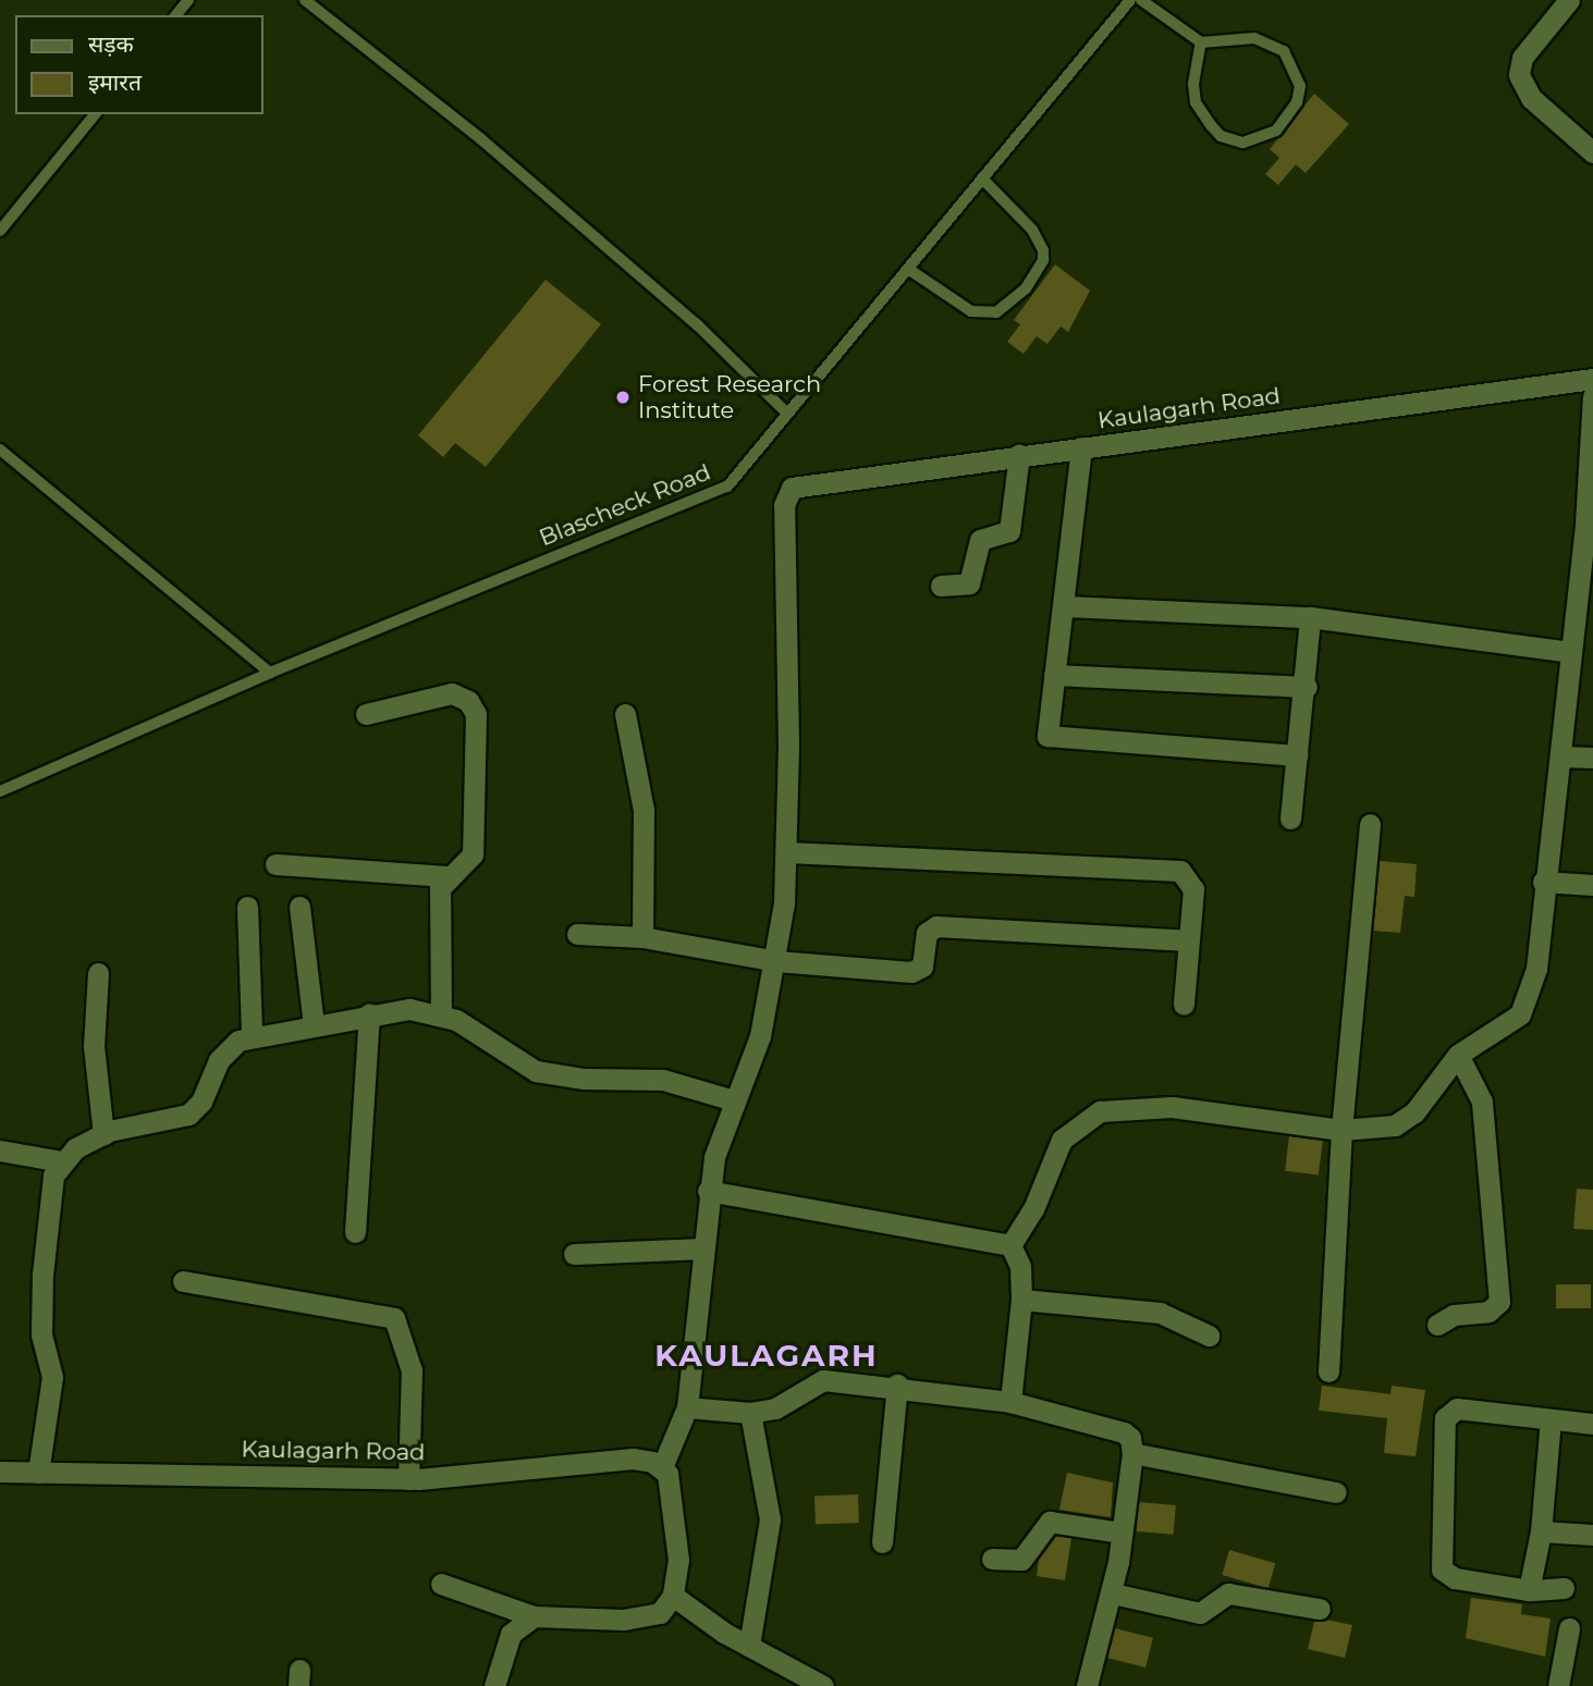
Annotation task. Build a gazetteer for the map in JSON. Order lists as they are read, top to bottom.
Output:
{
  "streets": {
    "street": ["Kaulagarh Road"],
    "lane": ["Blascheck Road"]
  },
  "districts": ["KAULAGARH"],
  "places": ["Forest Research Institute"],
  "legend": ["सड़क", "इमारत"]
}
